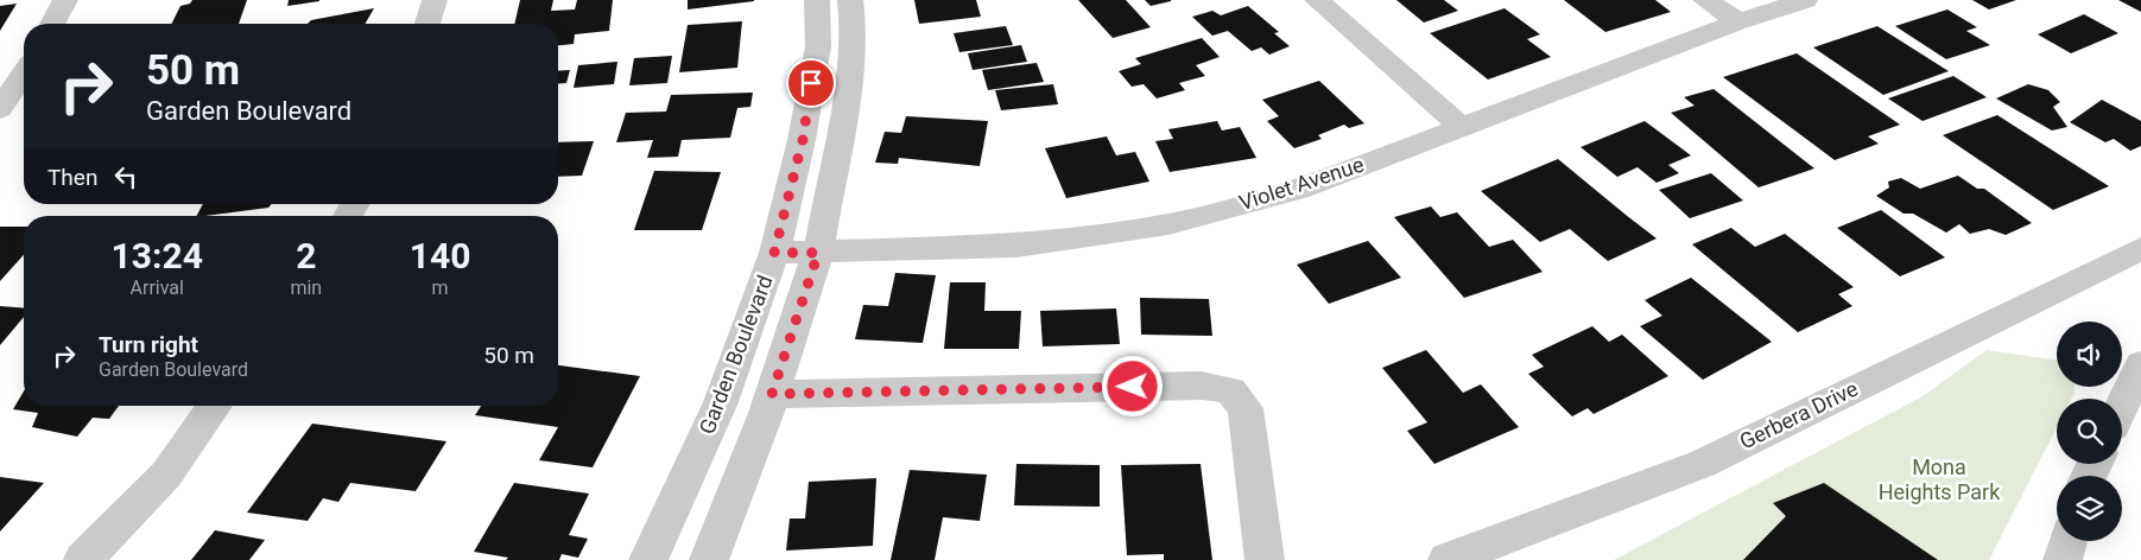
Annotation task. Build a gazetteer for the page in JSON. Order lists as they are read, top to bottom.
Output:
{
  "streets": {
    "street": ["Violet Avenue", "Garden Boulevard", "Gerbera Drive"]
  },
  "crossings": [
    ["Violet Avenue", "Garden Boulevard"]
  ],
  "parks": ["Mona Heights Park"],
  "page": {
    "turn": ["50 m", "Garden Boulevard"],
    "then": "Then",
    "eta": [
      "13:24",
      "Arrival",
      "2",
      "min",
      "140",
      "m"
    ],
    "list": [
      {
        "name": "Turn right",
        "note": "Garden Boulevard",
        "value": "50 m"
      }
    ]
  }
}
